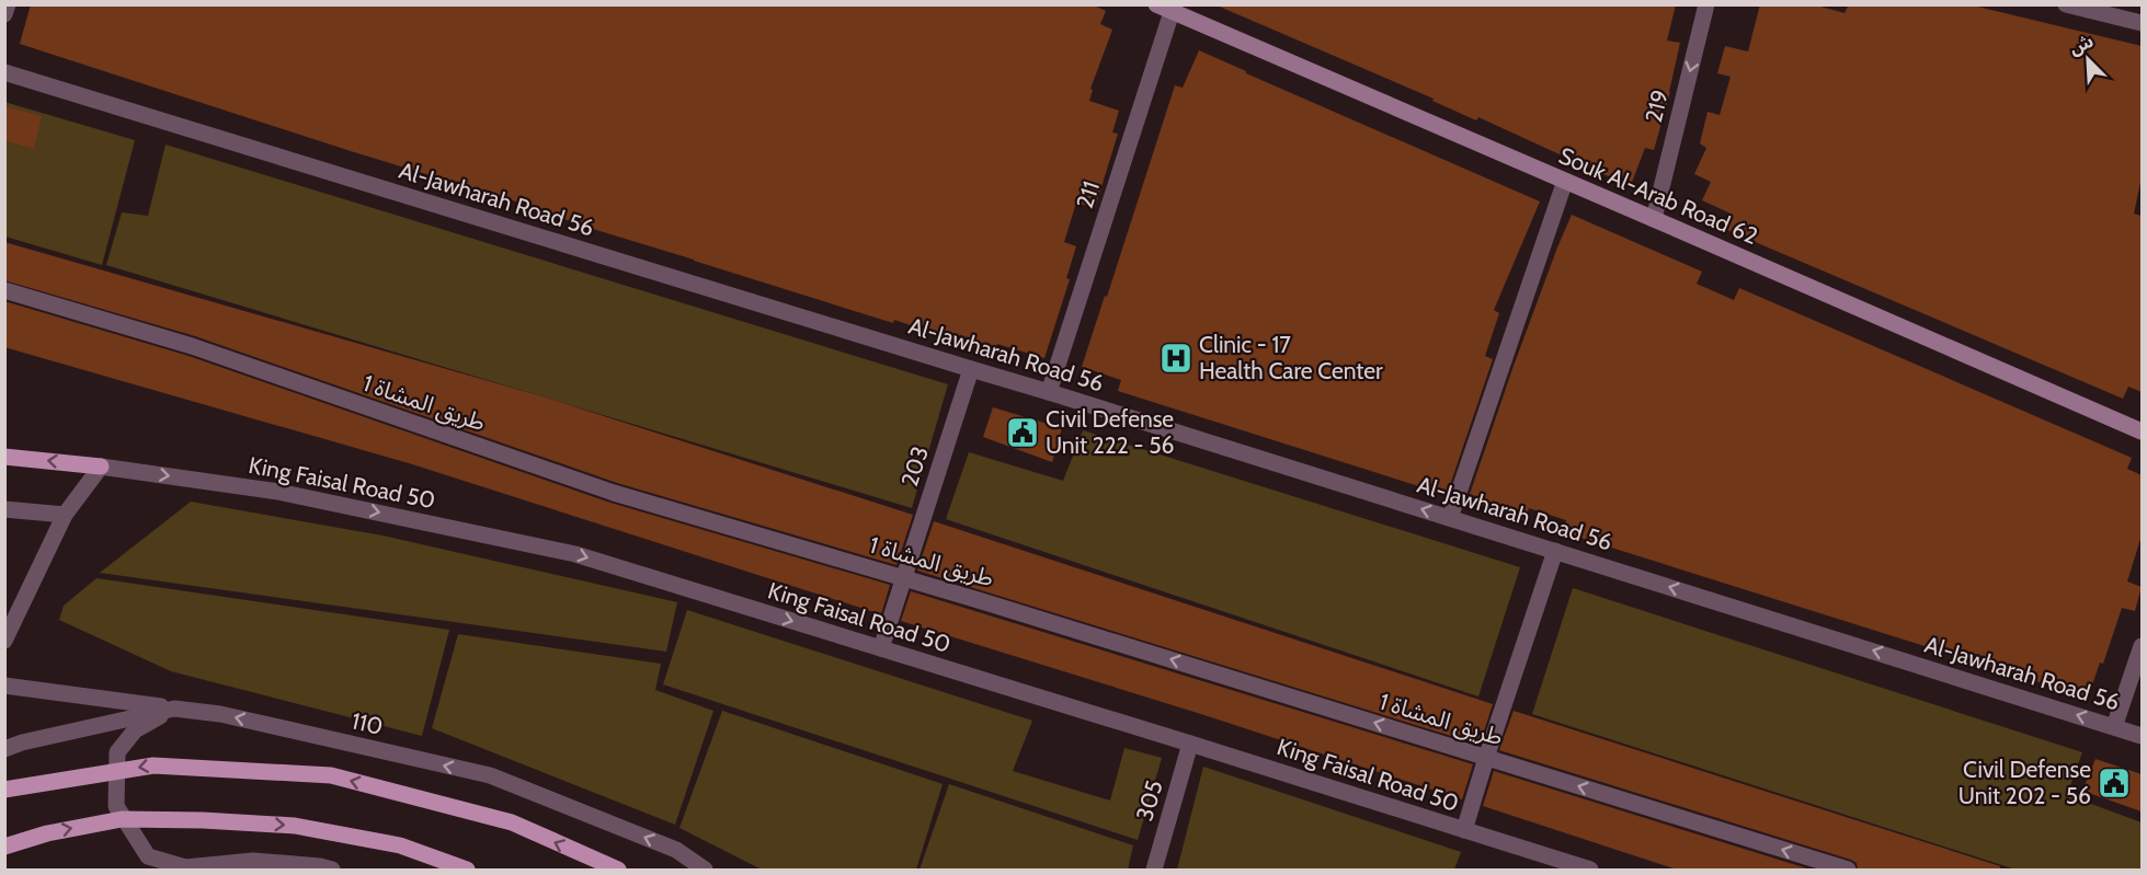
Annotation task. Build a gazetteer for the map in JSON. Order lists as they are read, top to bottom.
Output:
{
  "streets": {
    "main road": ["Souk Al-Arab Road 62"],
    "street": [
      "219",
      "211",
      "Al-Jawharah Road 56",
      "طريق المشاة 1",
      "203",
      "King Faisal Road 50",
      "110",
      "305"
    ]
  },
  "crossings": [
    ["219", "Souk Al-Arab Road 62"],
    ["211", "Souk Al-Arab Road 62"],
    ["211", "Al-Jawharah Road 56"],
    ["Al-Jawharah Road 56", "203"],
    ["طريق المشاة 1", "203"],
    ["203", "King Faisal Road 50"],
    ["King Faisal Road 50", "305"]
  ],
  "one_way": [
    "219",
    "Al-Jawharah Road 56",
    "طريق المشاة 1",
    "King Faisal Road 50",
    "110"
  ],
  "places": {
    "hospital": ["Clinic - 17 Health Care Center"],
    "public building": ["Civil Defense Unit 222 - 56", "Civil Defense Unit 202 - 56"]
  },
  "north": "top left"
}
